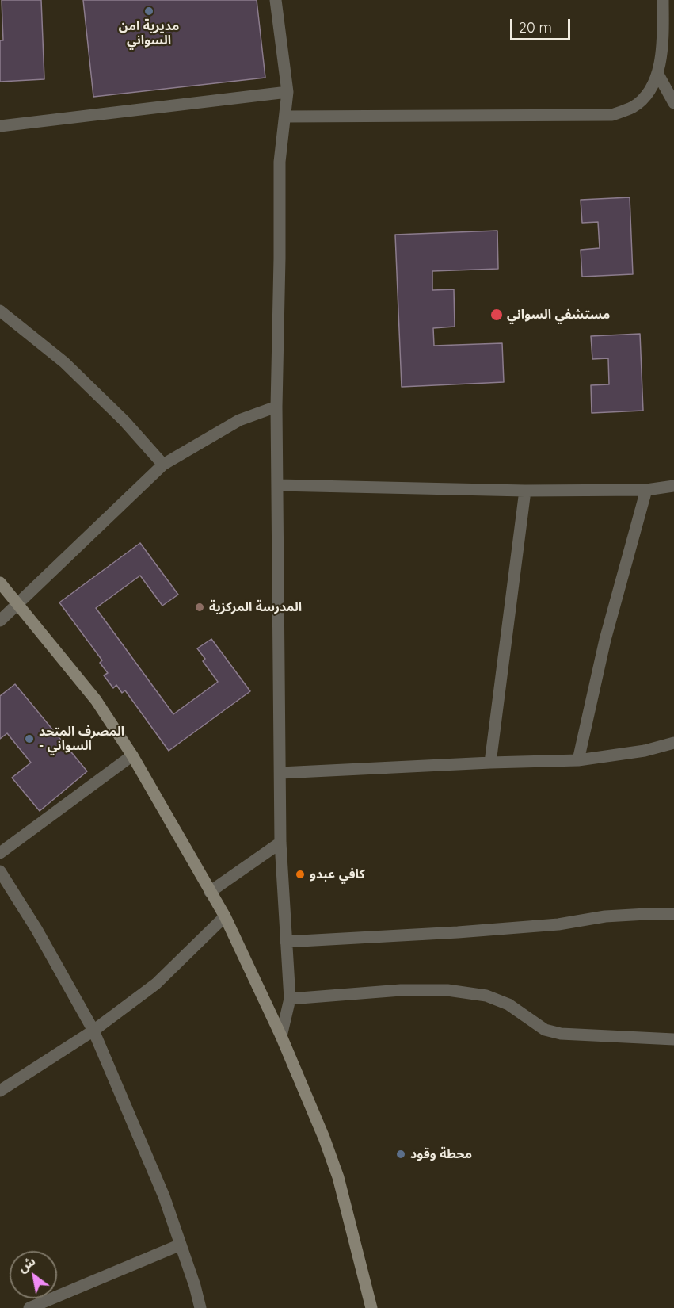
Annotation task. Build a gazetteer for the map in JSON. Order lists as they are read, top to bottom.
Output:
{
  "places": [
    "مديرية امن السواني",
    "مستشفي السواني",
    "المدرسة المركزية",
    "المصرف المتحد - السواني",
    "كافي عبدو",
    "محطة وقود"
  ],
  "scale_bar": "20 m",
  "north": "top left"
}
